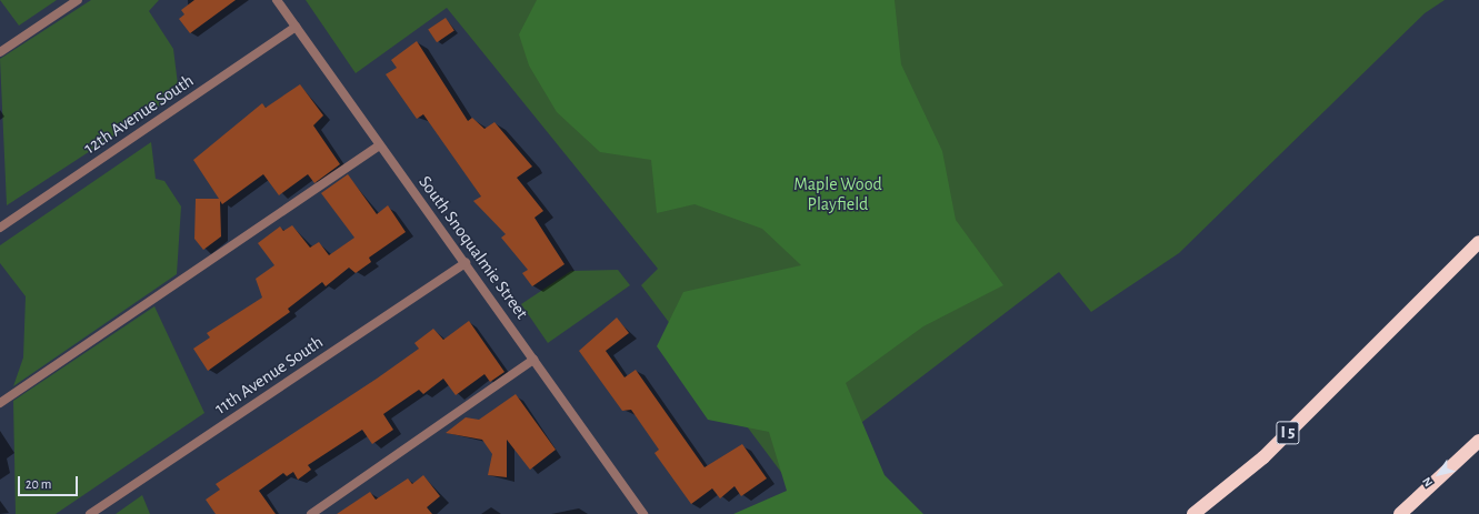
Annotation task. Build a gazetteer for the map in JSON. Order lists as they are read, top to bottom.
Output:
{
  "streets": {
    "highway": ["I 5"],
    "street": ["12th Avenue South", "South Snoqualmie Street", "11th Avenue South"]
  },
  "crossings": [
    ["12th Avenue South", "South Snoqualmie Street"],
    ["South Snoqualmie Street", "11th Avenue South"]
  ],
  "parks": ["Maple Wood Playfield"],
  "scale_bar": "20 m",
  "north": "bottom left"
}
